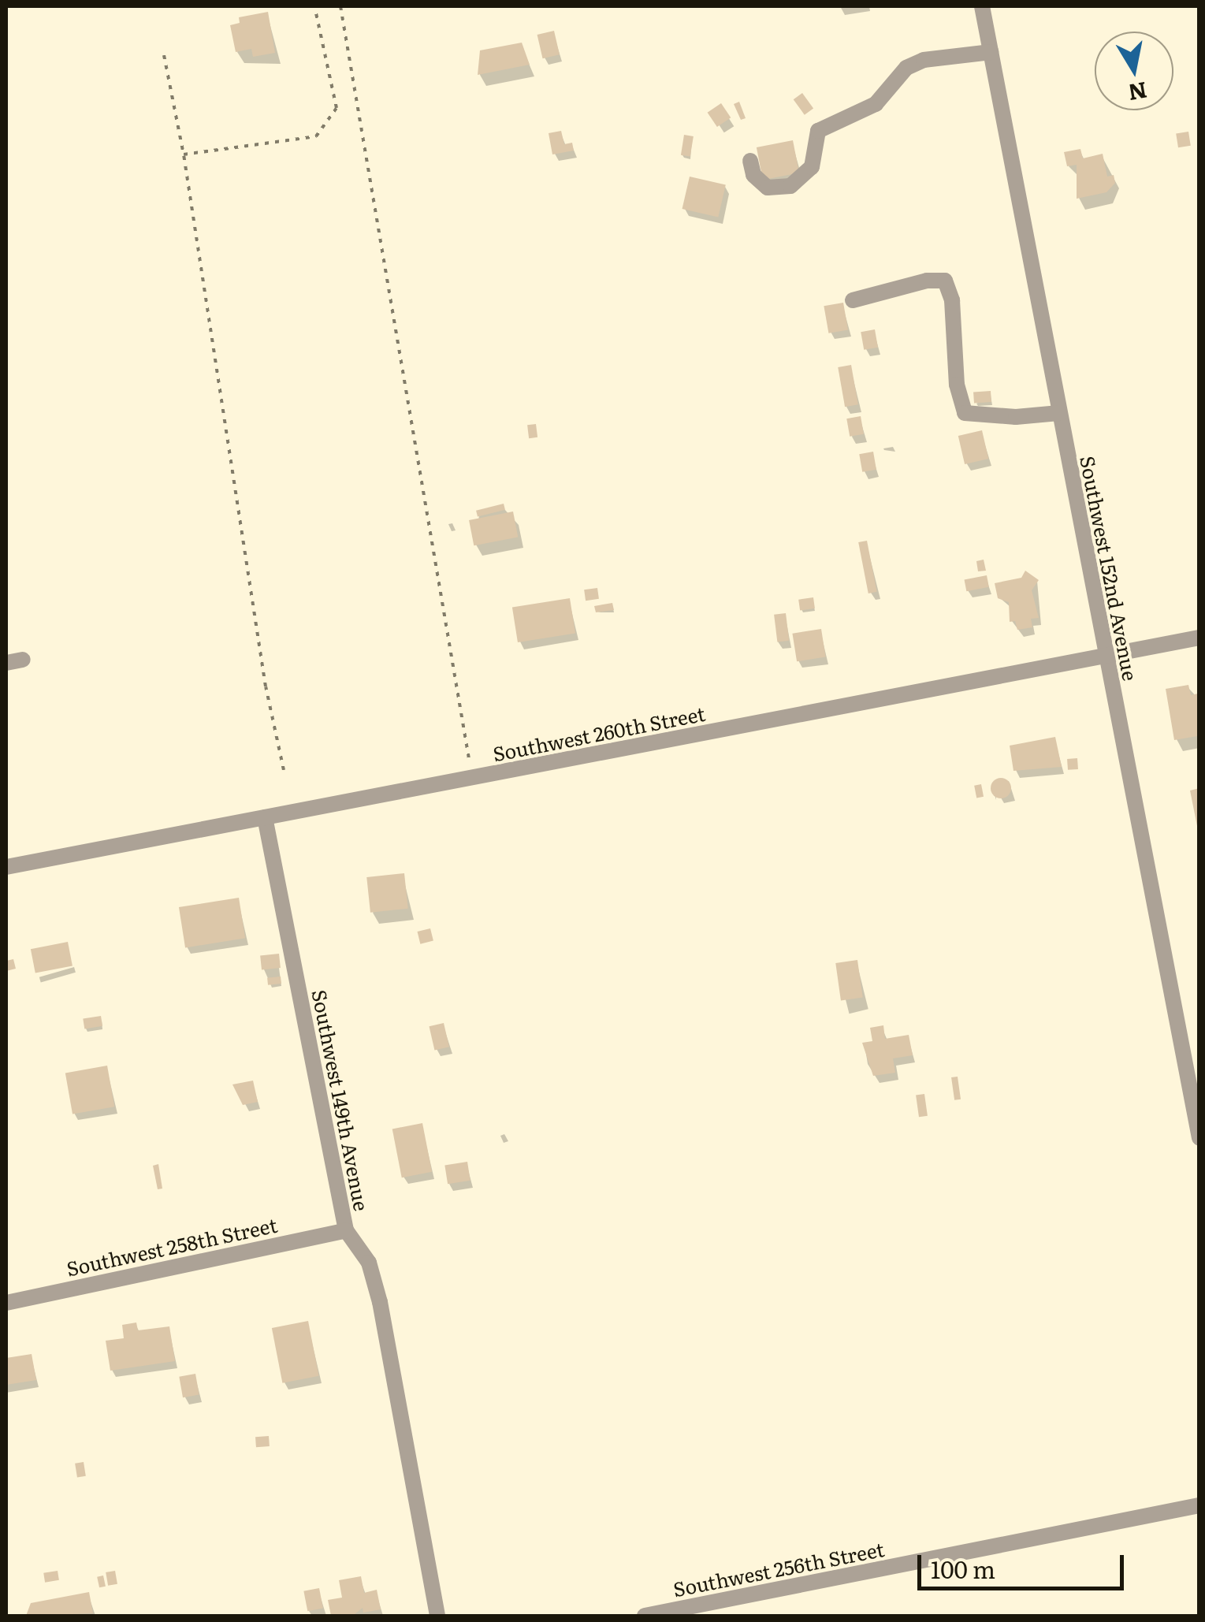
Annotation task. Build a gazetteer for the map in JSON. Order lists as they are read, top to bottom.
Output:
{
  "streets": {
    "street": [
      "Southwest 152nd Avenue",
      "Southwest 260th Street",
      "Southwest 149th Avenue",
      "Southwest 258th Street",
      "Southwest 256th Street"
    ]
  },
  "crossings": [
    ["Southwest 152nd Avenue", "Southwest 260th Street"],
    ["Southwest 260th Street", "Southwest 149th Avenue"],
    ["Southwest 149th Avenue", "Southwest 258th Street"]
  ],
  "scale_bar": "100 m",
  "north": "bottom"
}
